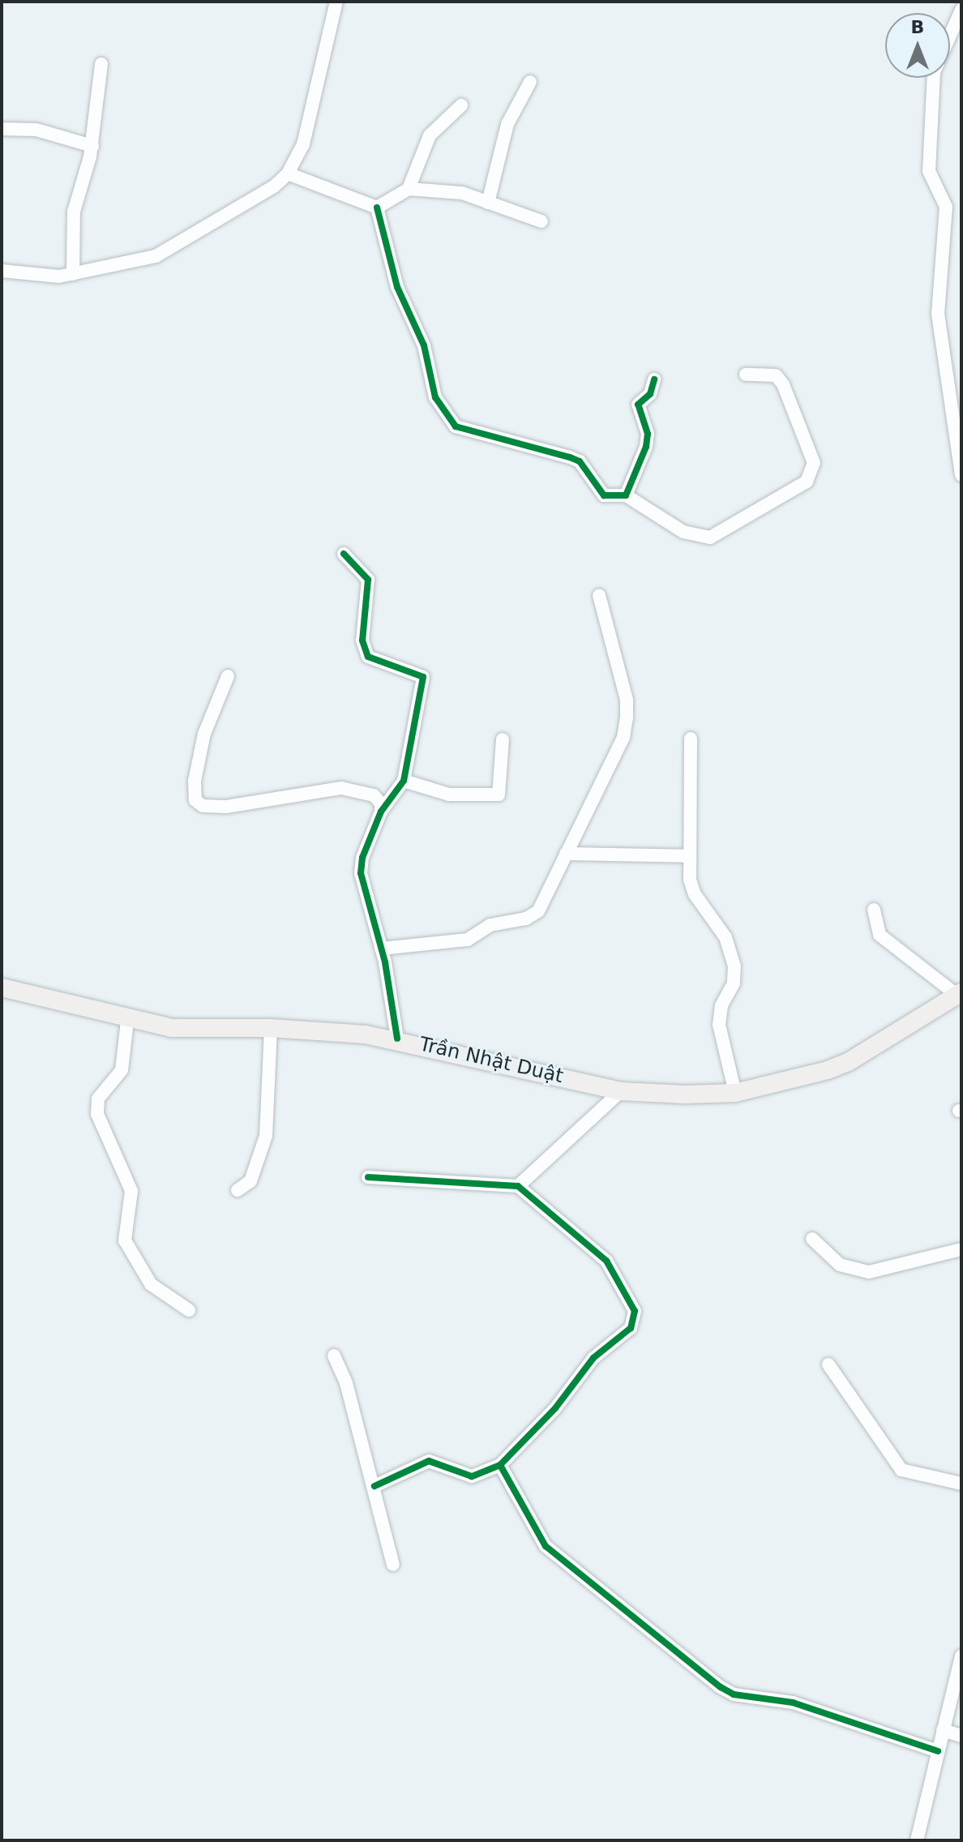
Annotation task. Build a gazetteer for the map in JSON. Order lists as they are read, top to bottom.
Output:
{
  "streets": {
    "main road": ["Trần Nhật Duật"]
  },
  "north": "top"
}
